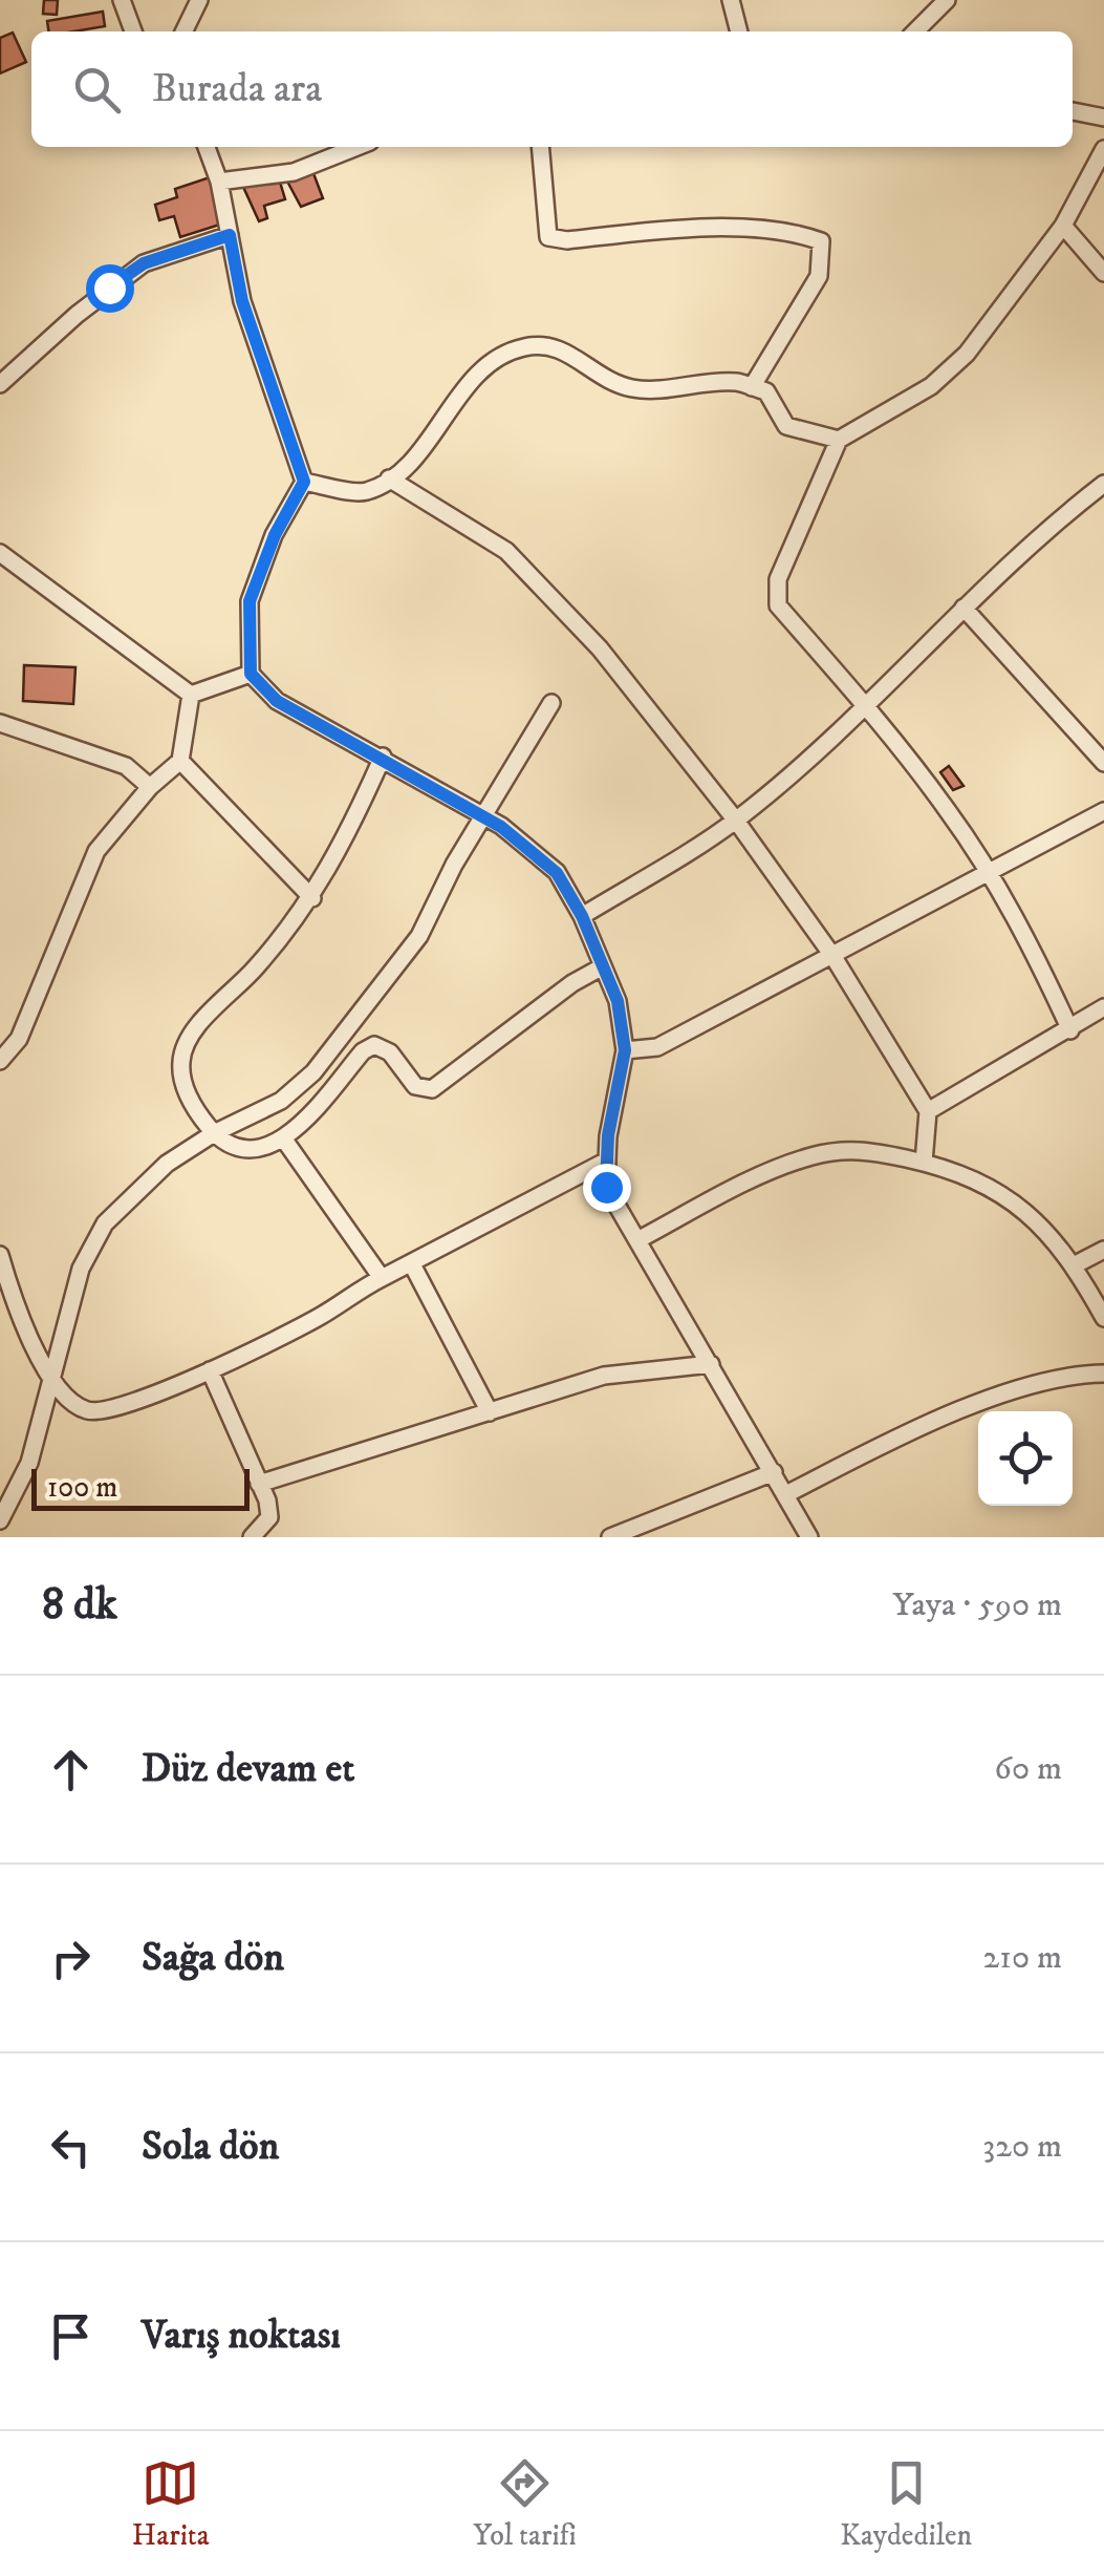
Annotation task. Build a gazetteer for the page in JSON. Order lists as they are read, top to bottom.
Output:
{
  "scale_bar": "100 m",
  "page": {
    "search": "Burada ara",
    "scale": "100 m",
    "heading": ["8 dk", "Yaya · 590 m"],
    "list": [
      ["Düz devam et", "60 m"],
      ["Sağa dön", "210 m"],
      ["Sola dön", "320 m"],
      "Varış noktası"
    ],
    "nav": ["Harita", "Yol tarifi", "Kaydedilen"]
  }
}
